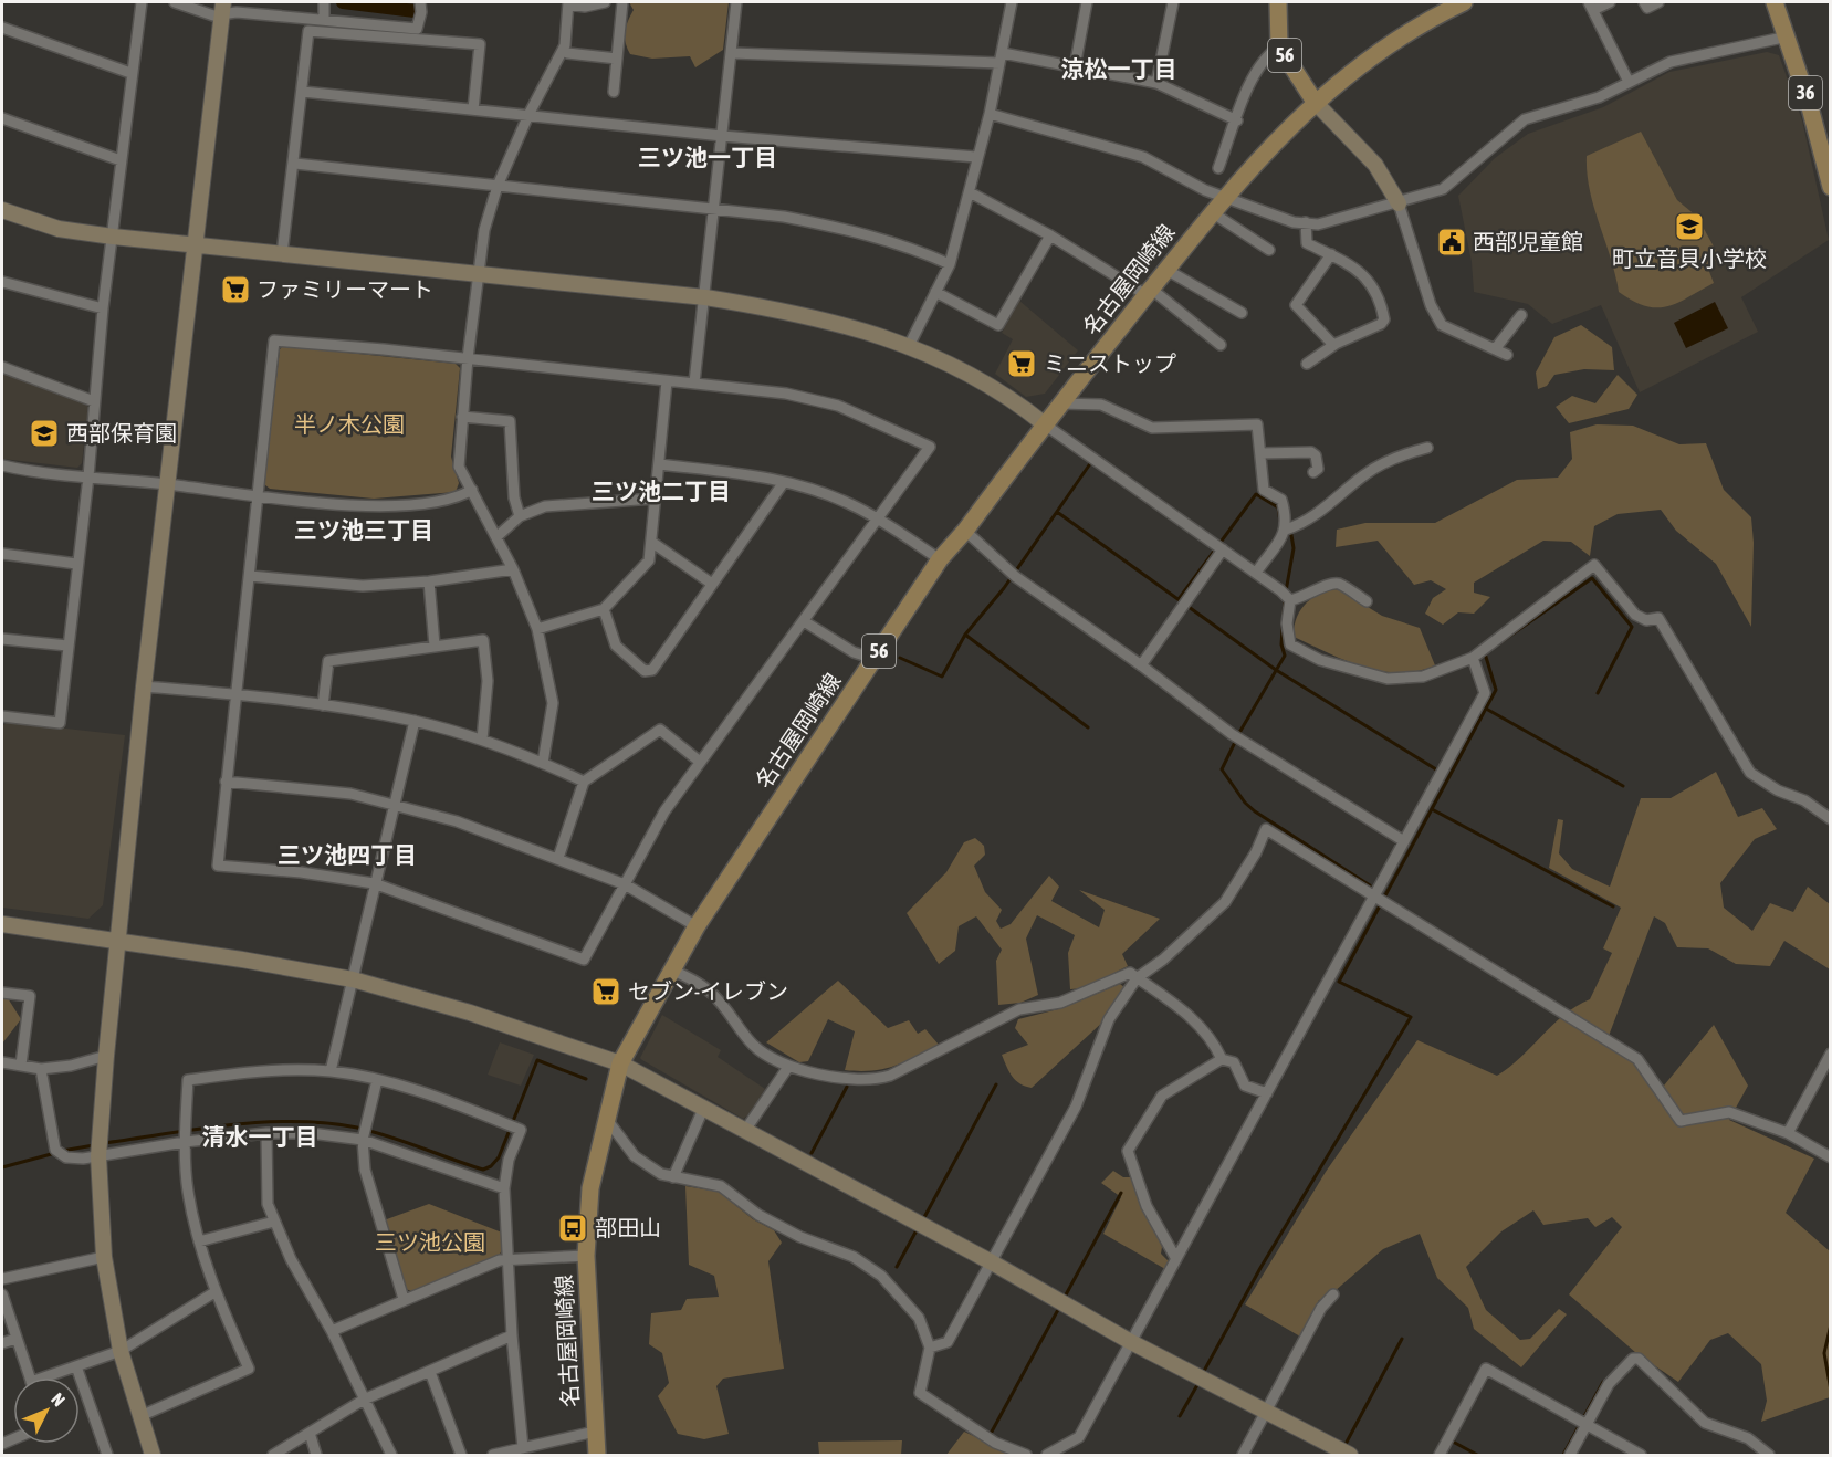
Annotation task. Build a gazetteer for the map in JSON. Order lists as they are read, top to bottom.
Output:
{
  "streets": {
    "main road": ["56", "36", "名古屋岡崎線"]
  },
  "crossings": [
    ["56", "名古屋岡崎線"]
  ],
  "districts": [
    "涼松一丁目",
    "三ツ池一丁目",
    "三ツ池二丁目",
    "三ツ池三丁目",
    "三ツ池四丁目",
    "清水一丁目"
  ],
  "parks": ["半ノ木公園", "三ツ池公園"],
  "places": {
    "school or university": ["町立音貝小学校", "西部保育園"],
    "public building": ["西部児童館"],
    "supermarket": ["ファミリーマート", "ミニストップ", "セブン-イレブン"],
    "bus stop": ["部田山"]
  },
  "north": "top right"
}
